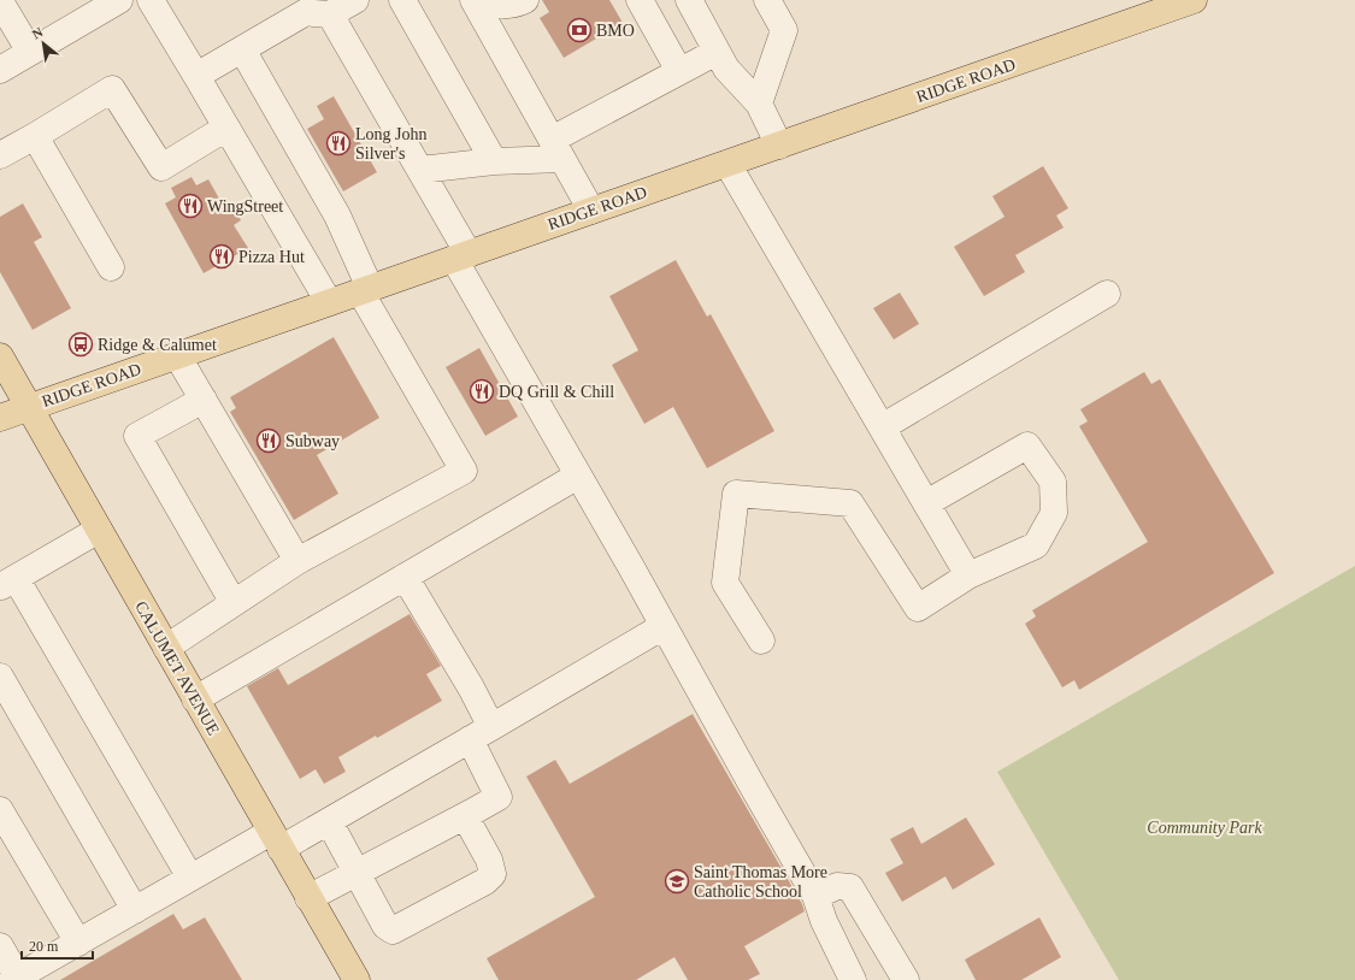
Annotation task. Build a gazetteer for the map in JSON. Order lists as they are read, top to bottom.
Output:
{
  "streets": {
    "main road": ["RIDGE ROAD", "CALUMET AVENUE"]
  },
  "crossings": [
    ["RIDGE ROAD", "CALUMET AVENUE"]
  ],
  "parks": ["Community Park"],
  "places": {
    "bank": ["BMO"],
    "restaurant": [
      "Long John Silver's",
      "WingStreet",
      "Pizza Hut",
      "DQ Grill & Chill",
      "Subway"
    ],
    "bus stop": ["Ridge & Calumet"],
    "school or university": ["Saint Thomas More Catholic School"]
  },
  "scale_bar": "20 m",
  "north": "top left"
}
